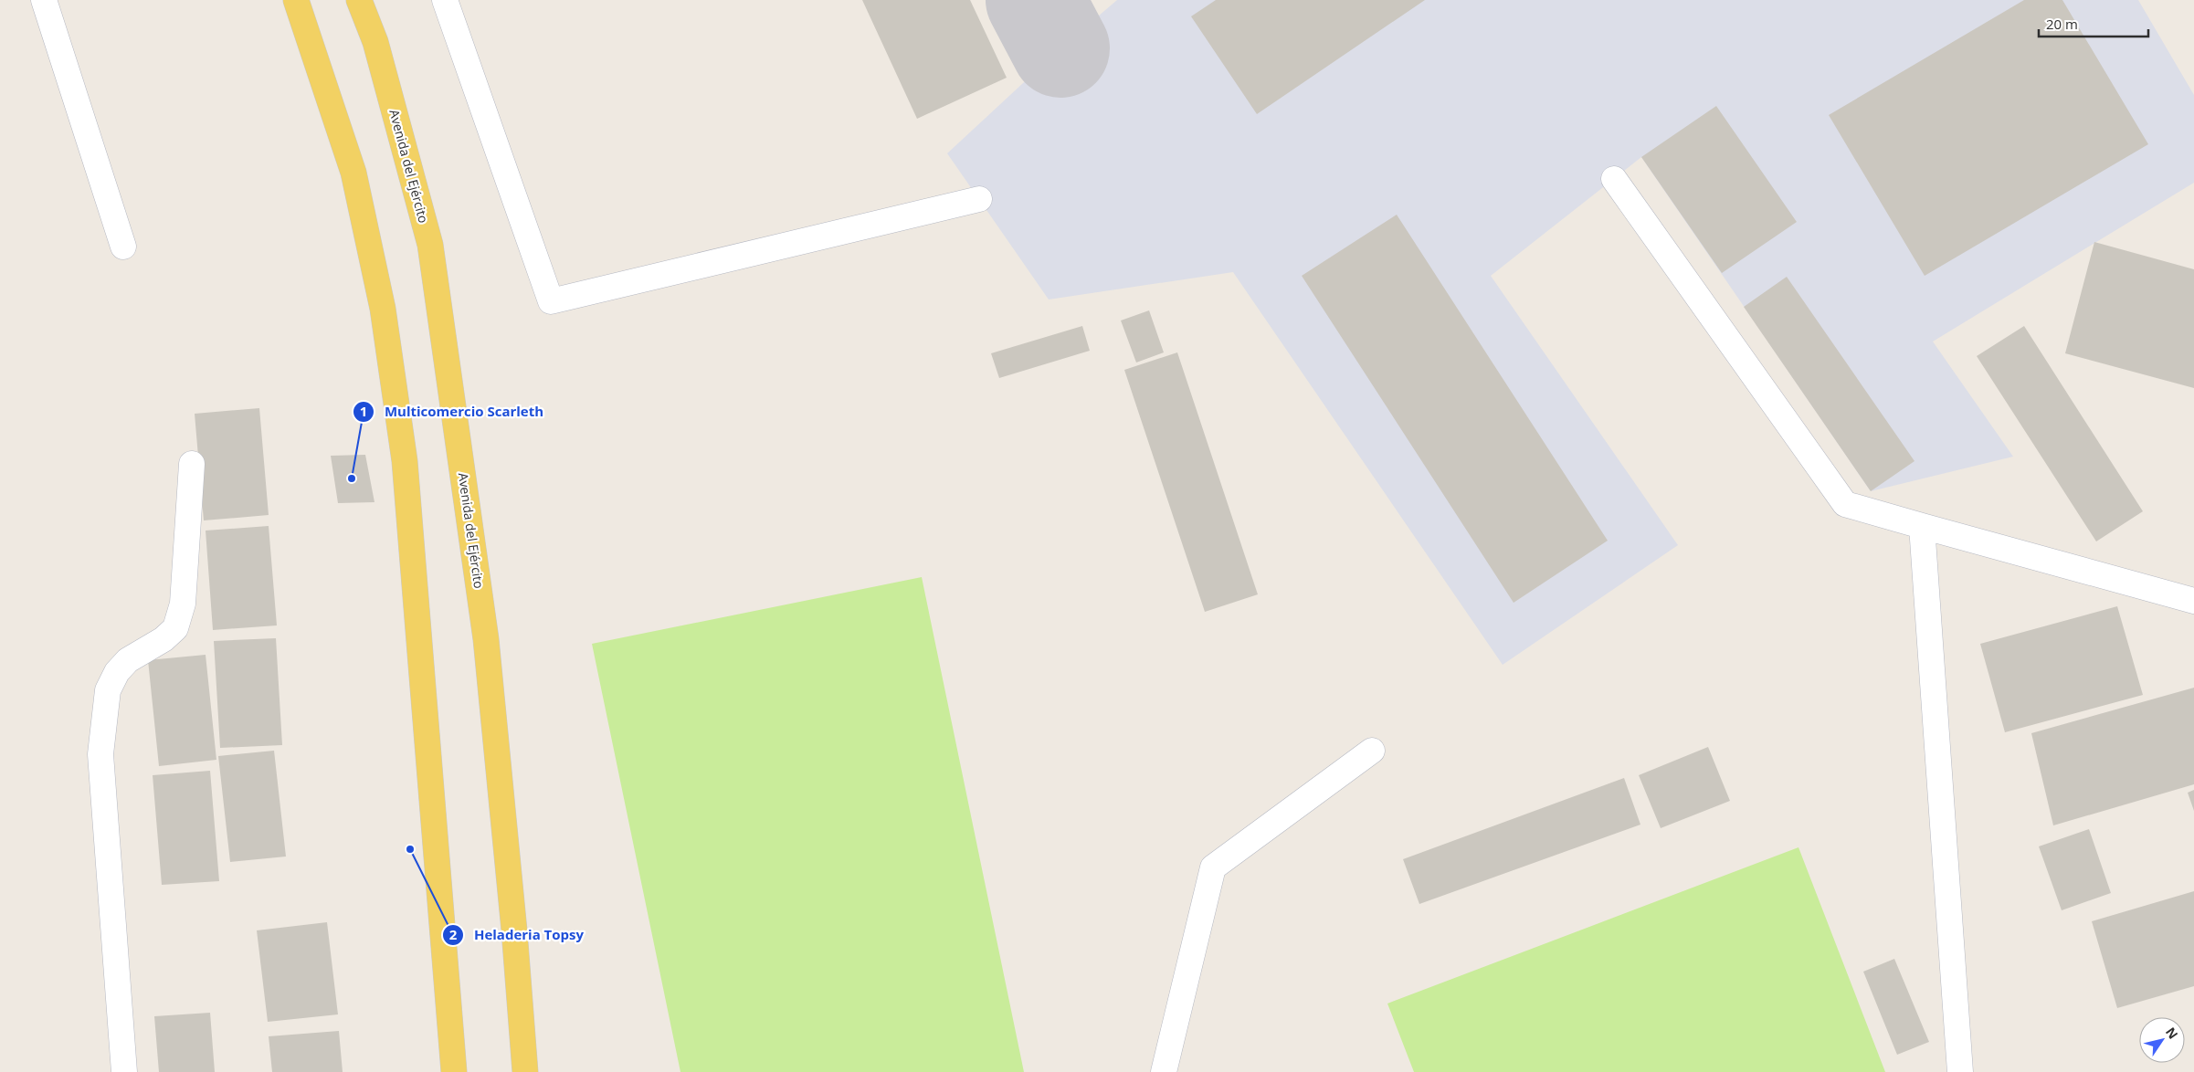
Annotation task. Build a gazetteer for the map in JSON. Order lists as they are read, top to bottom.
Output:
{
  "streets": {
    "main road": ["Avenida del Ejército"]
  },
  "places": ["Multicomercio Scarleth", "Heladeria Topsy"],
  "scale_bar": "20 m",
  "north": "top right"
}
